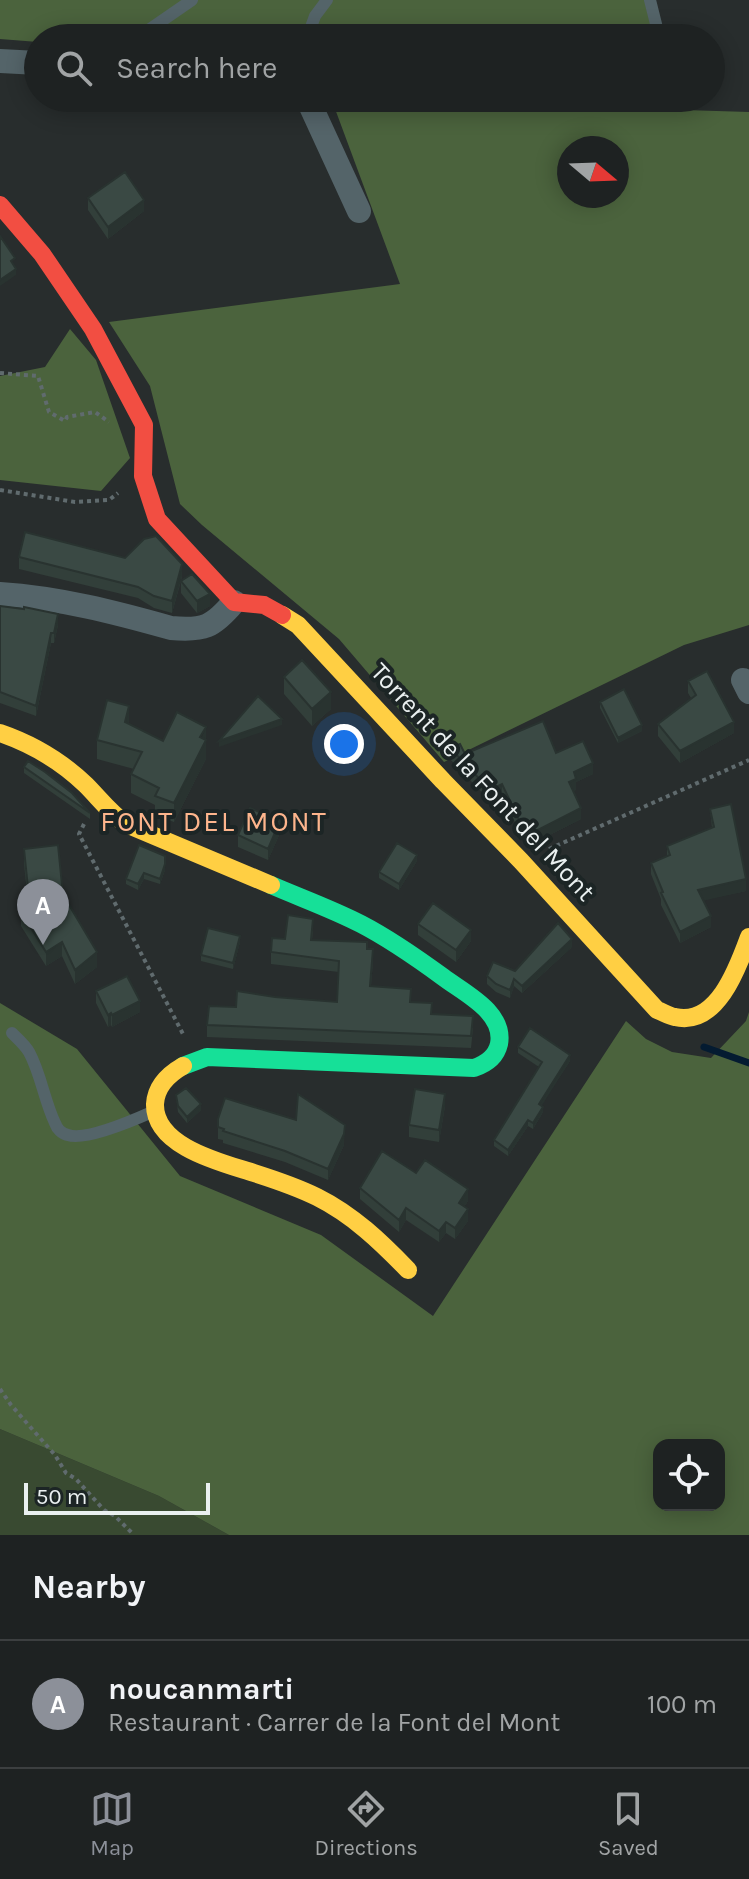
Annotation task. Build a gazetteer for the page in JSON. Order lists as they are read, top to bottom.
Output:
{
  "streets": {
    "street": ["Torrent de la Font del Mont"]
  },
  "districts": ["FONT DEL MONT"],
  "scale_bar": "50 m",
  "north": "right",
  "page": {
    "search": "Search here",
    "pins": "A",
    "scale": "50 m",
    "heading": "Nearby",
    "list": [
      {
        "mark": "A",
        "name": "noucanmarti",
        "note": "Restaurant · Carrer de la Font del Mont",
        "value": "100 m"
      }
    ],
    "nav": ["Map", "Directions", "Saved"]
  }
}
